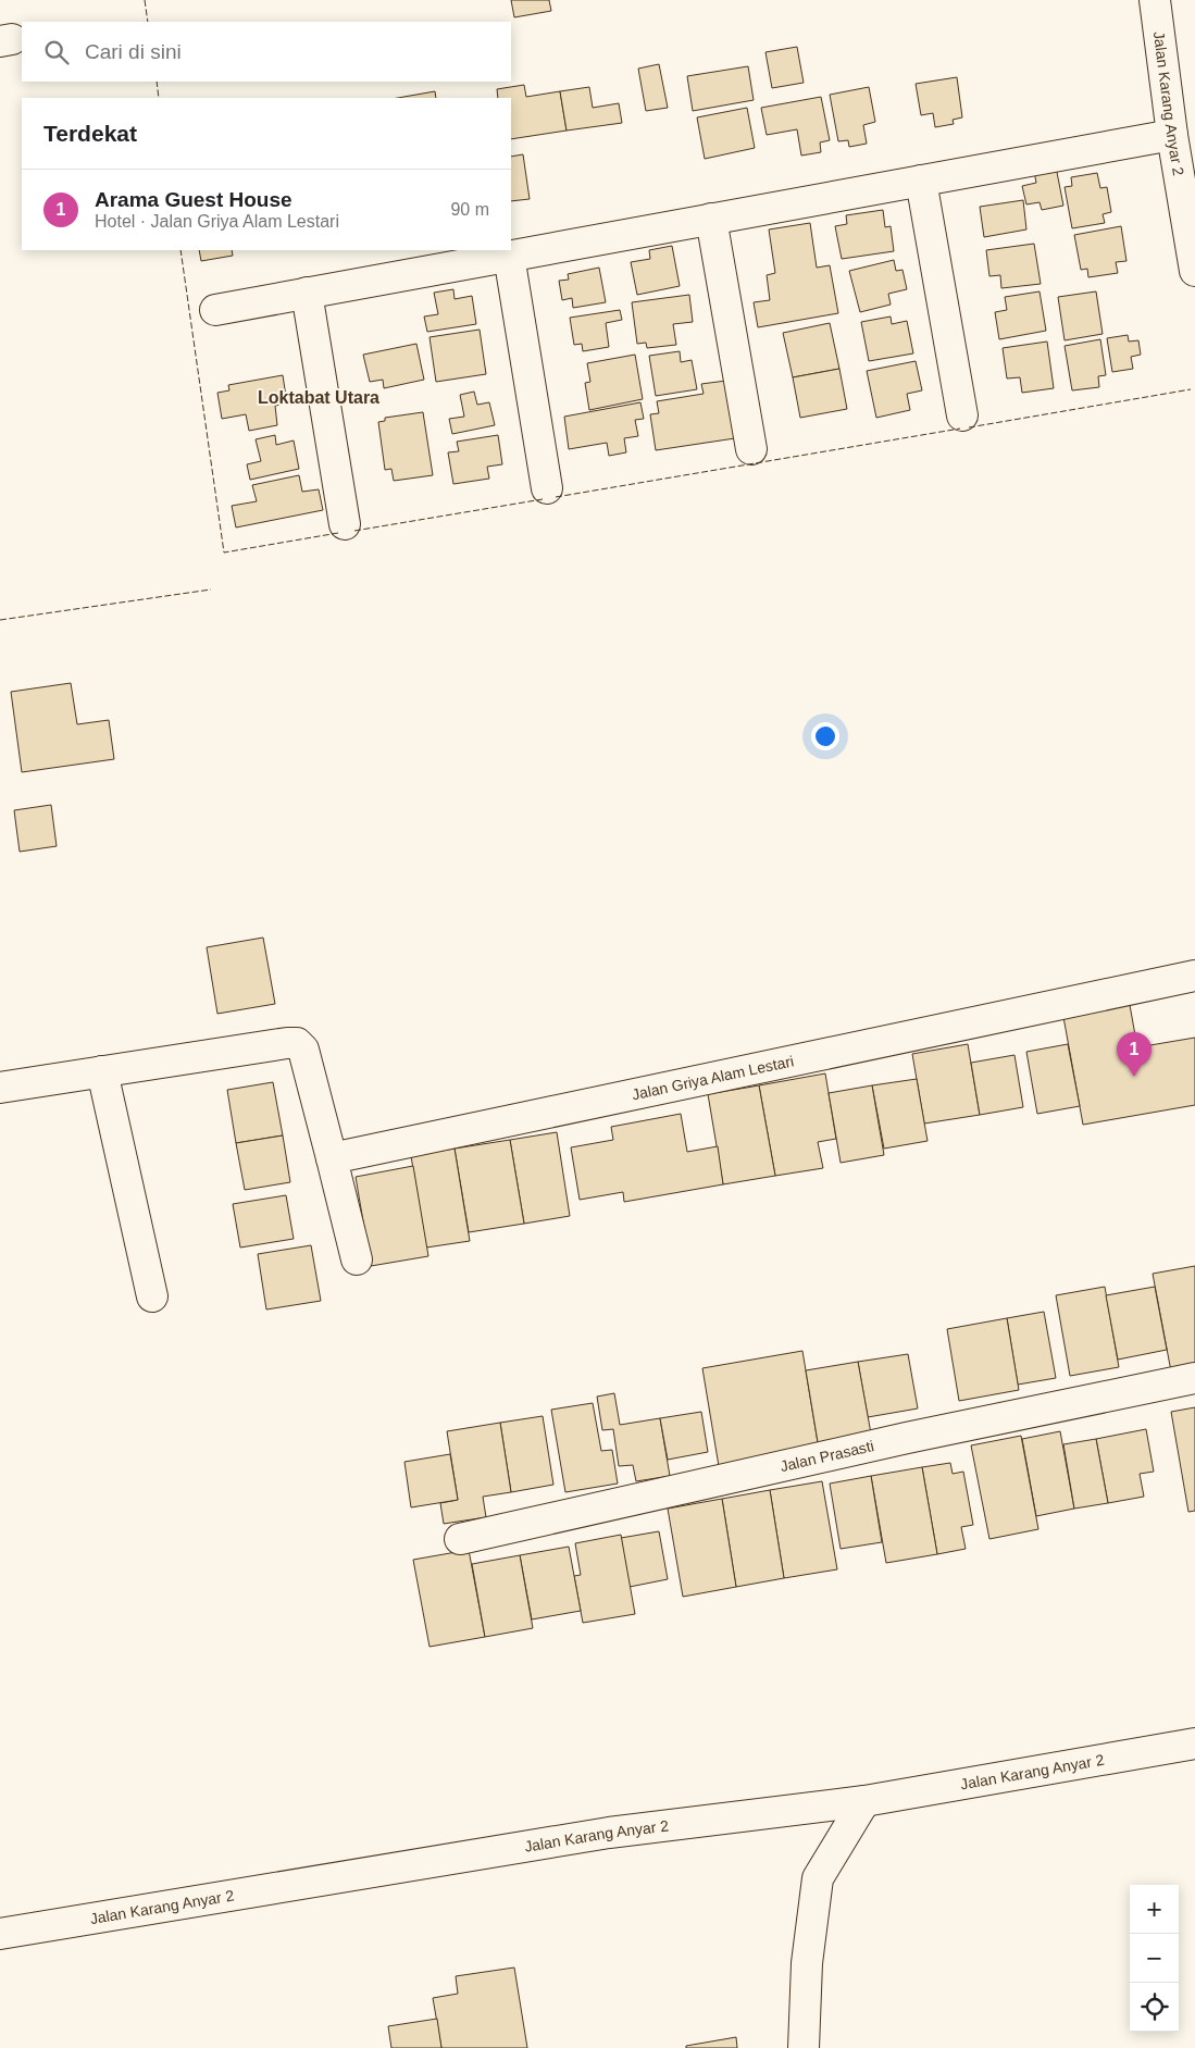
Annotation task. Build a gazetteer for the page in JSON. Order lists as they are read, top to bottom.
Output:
{
  "streets": {
    "street": ["Jalan Karang Anyar 2", "Jalan Griya Alam Lestari", "Jalan Prasasti"]
  },
  "districts": ["Loktabat Utara"],
  "page": {
    "search": "Cari di sini",
    "heading": "Terdekat",
    "list": [
      {
        "mark": "1",
        "name": "Arama Guest House",
        "note": "Hotel · Jalan Griya Alam Lestari",
        "value": "90 m"
      }
    ],
    "pins": "1",
    "map_buttons": ["+", "−"]
  }
}
